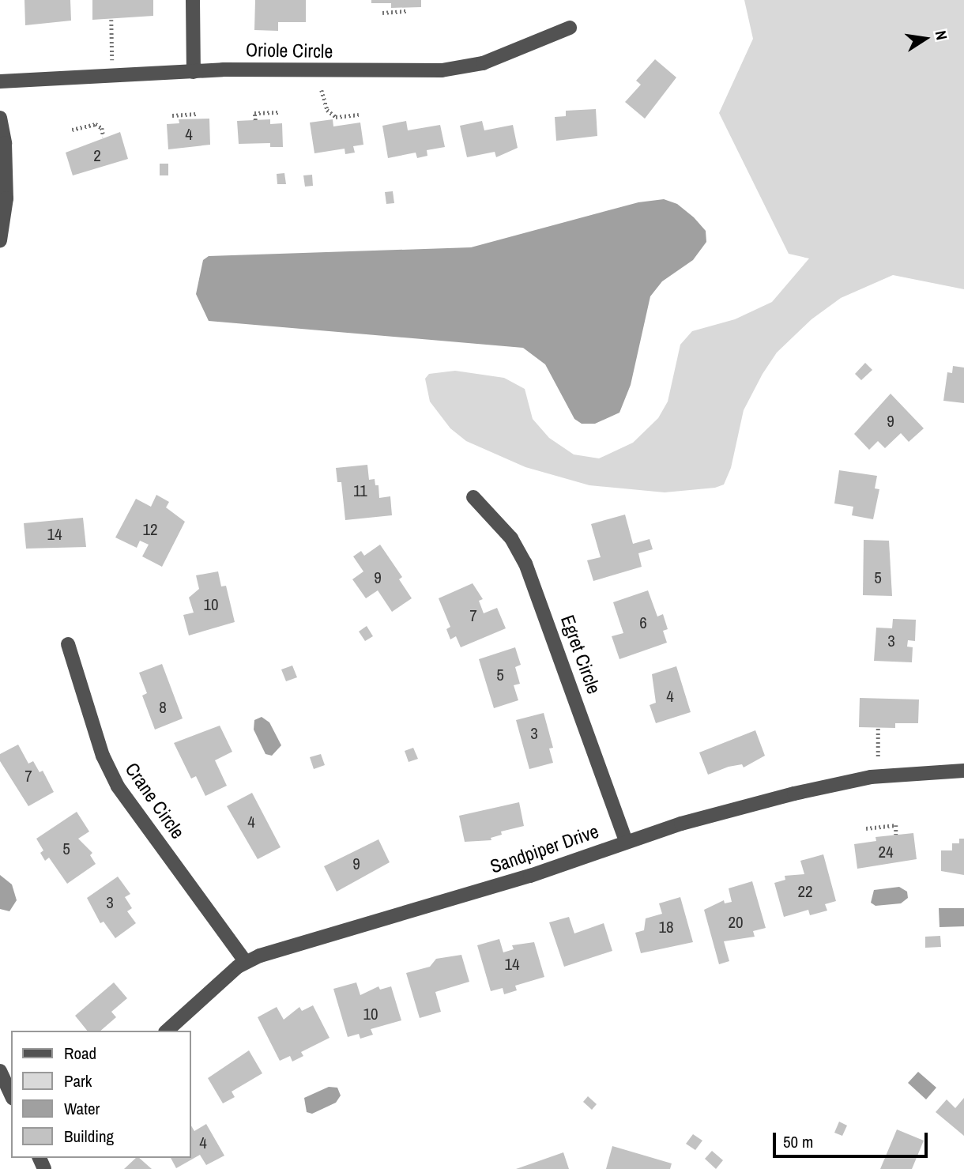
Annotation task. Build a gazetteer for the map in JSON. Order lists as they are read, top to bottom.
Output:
{
  "streets": {
    "street": [
      "Oriole Circle",
      "Egret Circle",
      "Crane Circle",
      "Sandpiper Drive"
    ]
  },
  "crossings": [
    ["Egret Circle", "Sandpiper Drive"],
    ["Crane Circle", "Sandpiper Drive"]
  ],
  "house_numbers": [
    "4",
    "2",
    "9",
    "11",
    "12",
    "14",
    "9",
    "5",
    "10",
    "7",
    "6",
    "3",
    "5",
    "4",
    "8",
    "3",
    "7",
    "4",
    "5",
    "24",
    "9",
    "22",
    "3",
    "20",
    "18",
    "14",
    "10",
    "4"
  ],
  "legend": [
    "Road",
    "Park",
    "Water",
    "Building"
  ],
  "scale_bar": "50 m",
  "north": "right"
}
